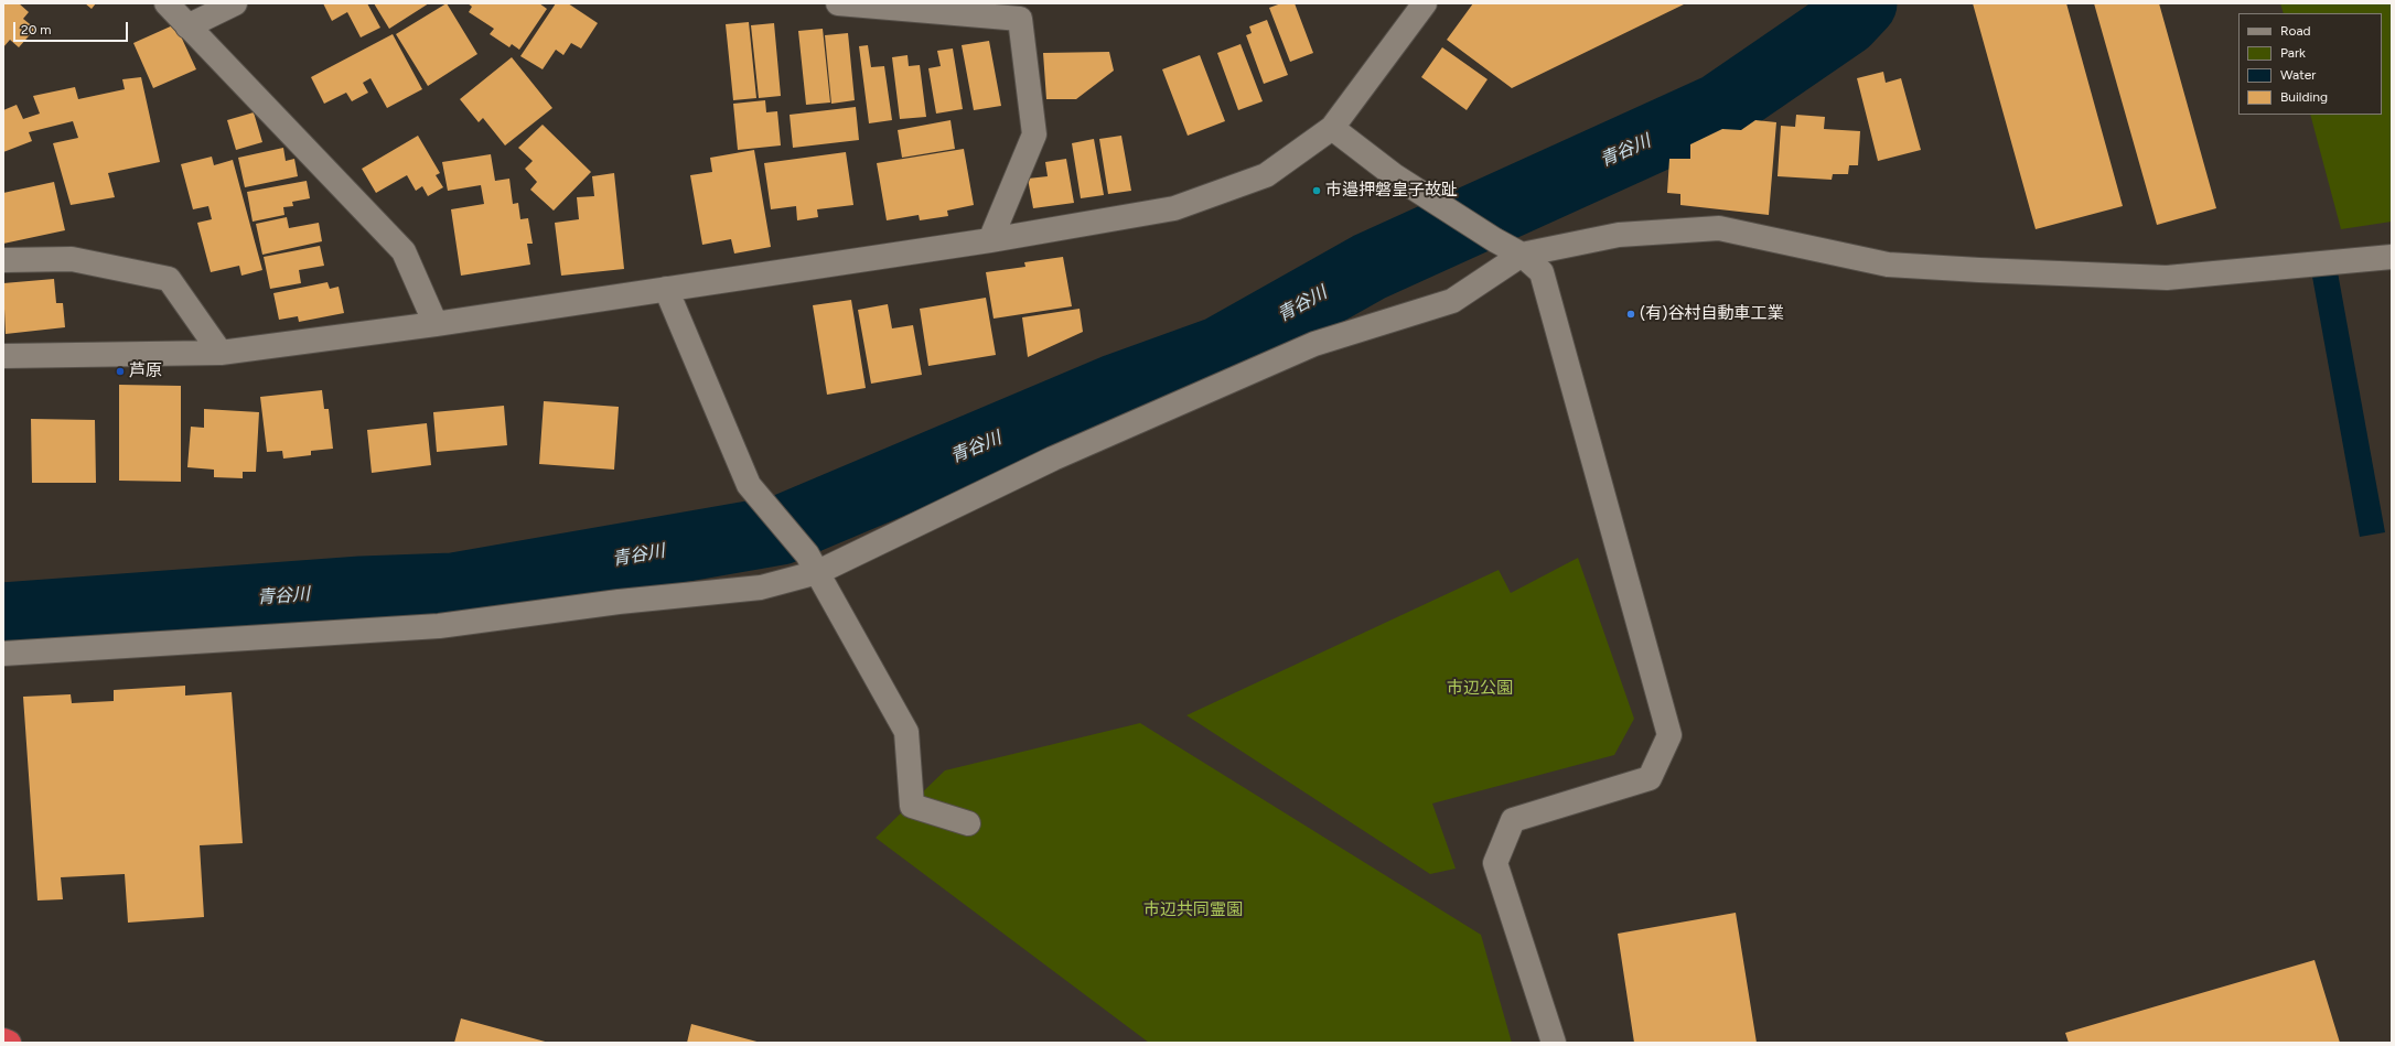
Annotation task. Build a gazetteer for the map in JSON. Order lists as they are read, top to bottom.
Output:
{
  "water": ["青谷川"],
  "parks": ["市辺公園", "市辺共同霊園"],
  "places": ["市邉押磐皇子故趾", "(有)谷村自動車工業", "芦原"],
  "legend": [
    "Road",
    "Park",
    "Water",
    "Building"
  ],
  "scale_bar": "20 m"
}
